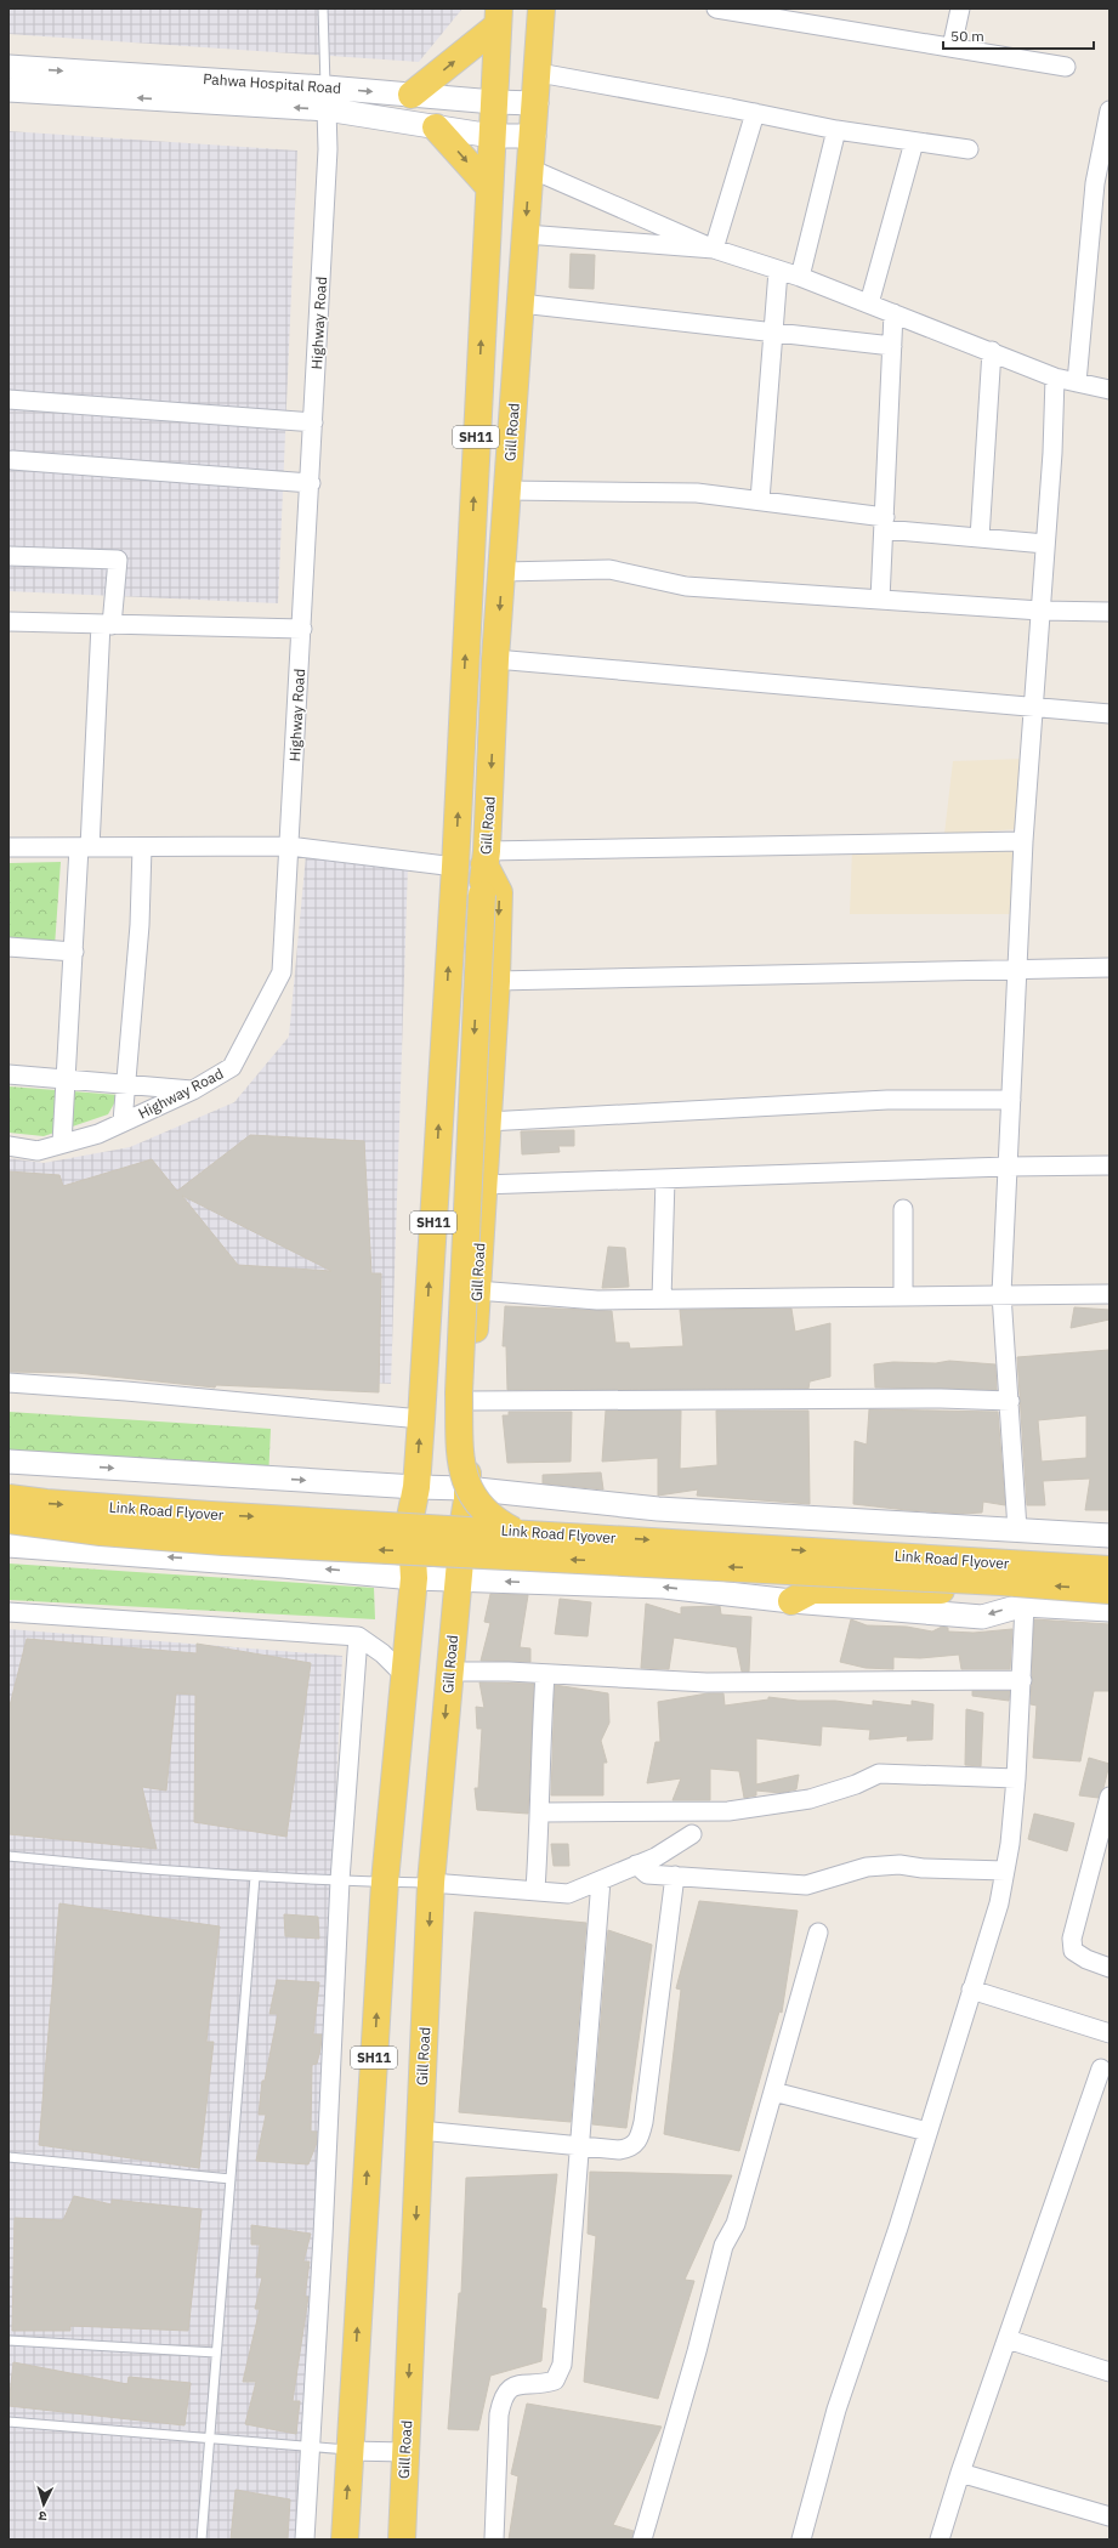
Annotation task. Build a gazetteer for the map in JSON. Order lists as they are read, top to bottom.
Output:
{
  "streets": {
    "main road": ["Gill Road", "SH11", "Link Road Flyover"],
    "street": ["Pahwa Hospital Road", "Highway Road"]
  },
  "crossings": [
    ["Pahwa Hospital Road", "Highway Road"],
    ["Pahwa Hospital Road", "Gill Road"]
  ],
  "scale_bar": "50 m",
  "north": "bottom"
}
